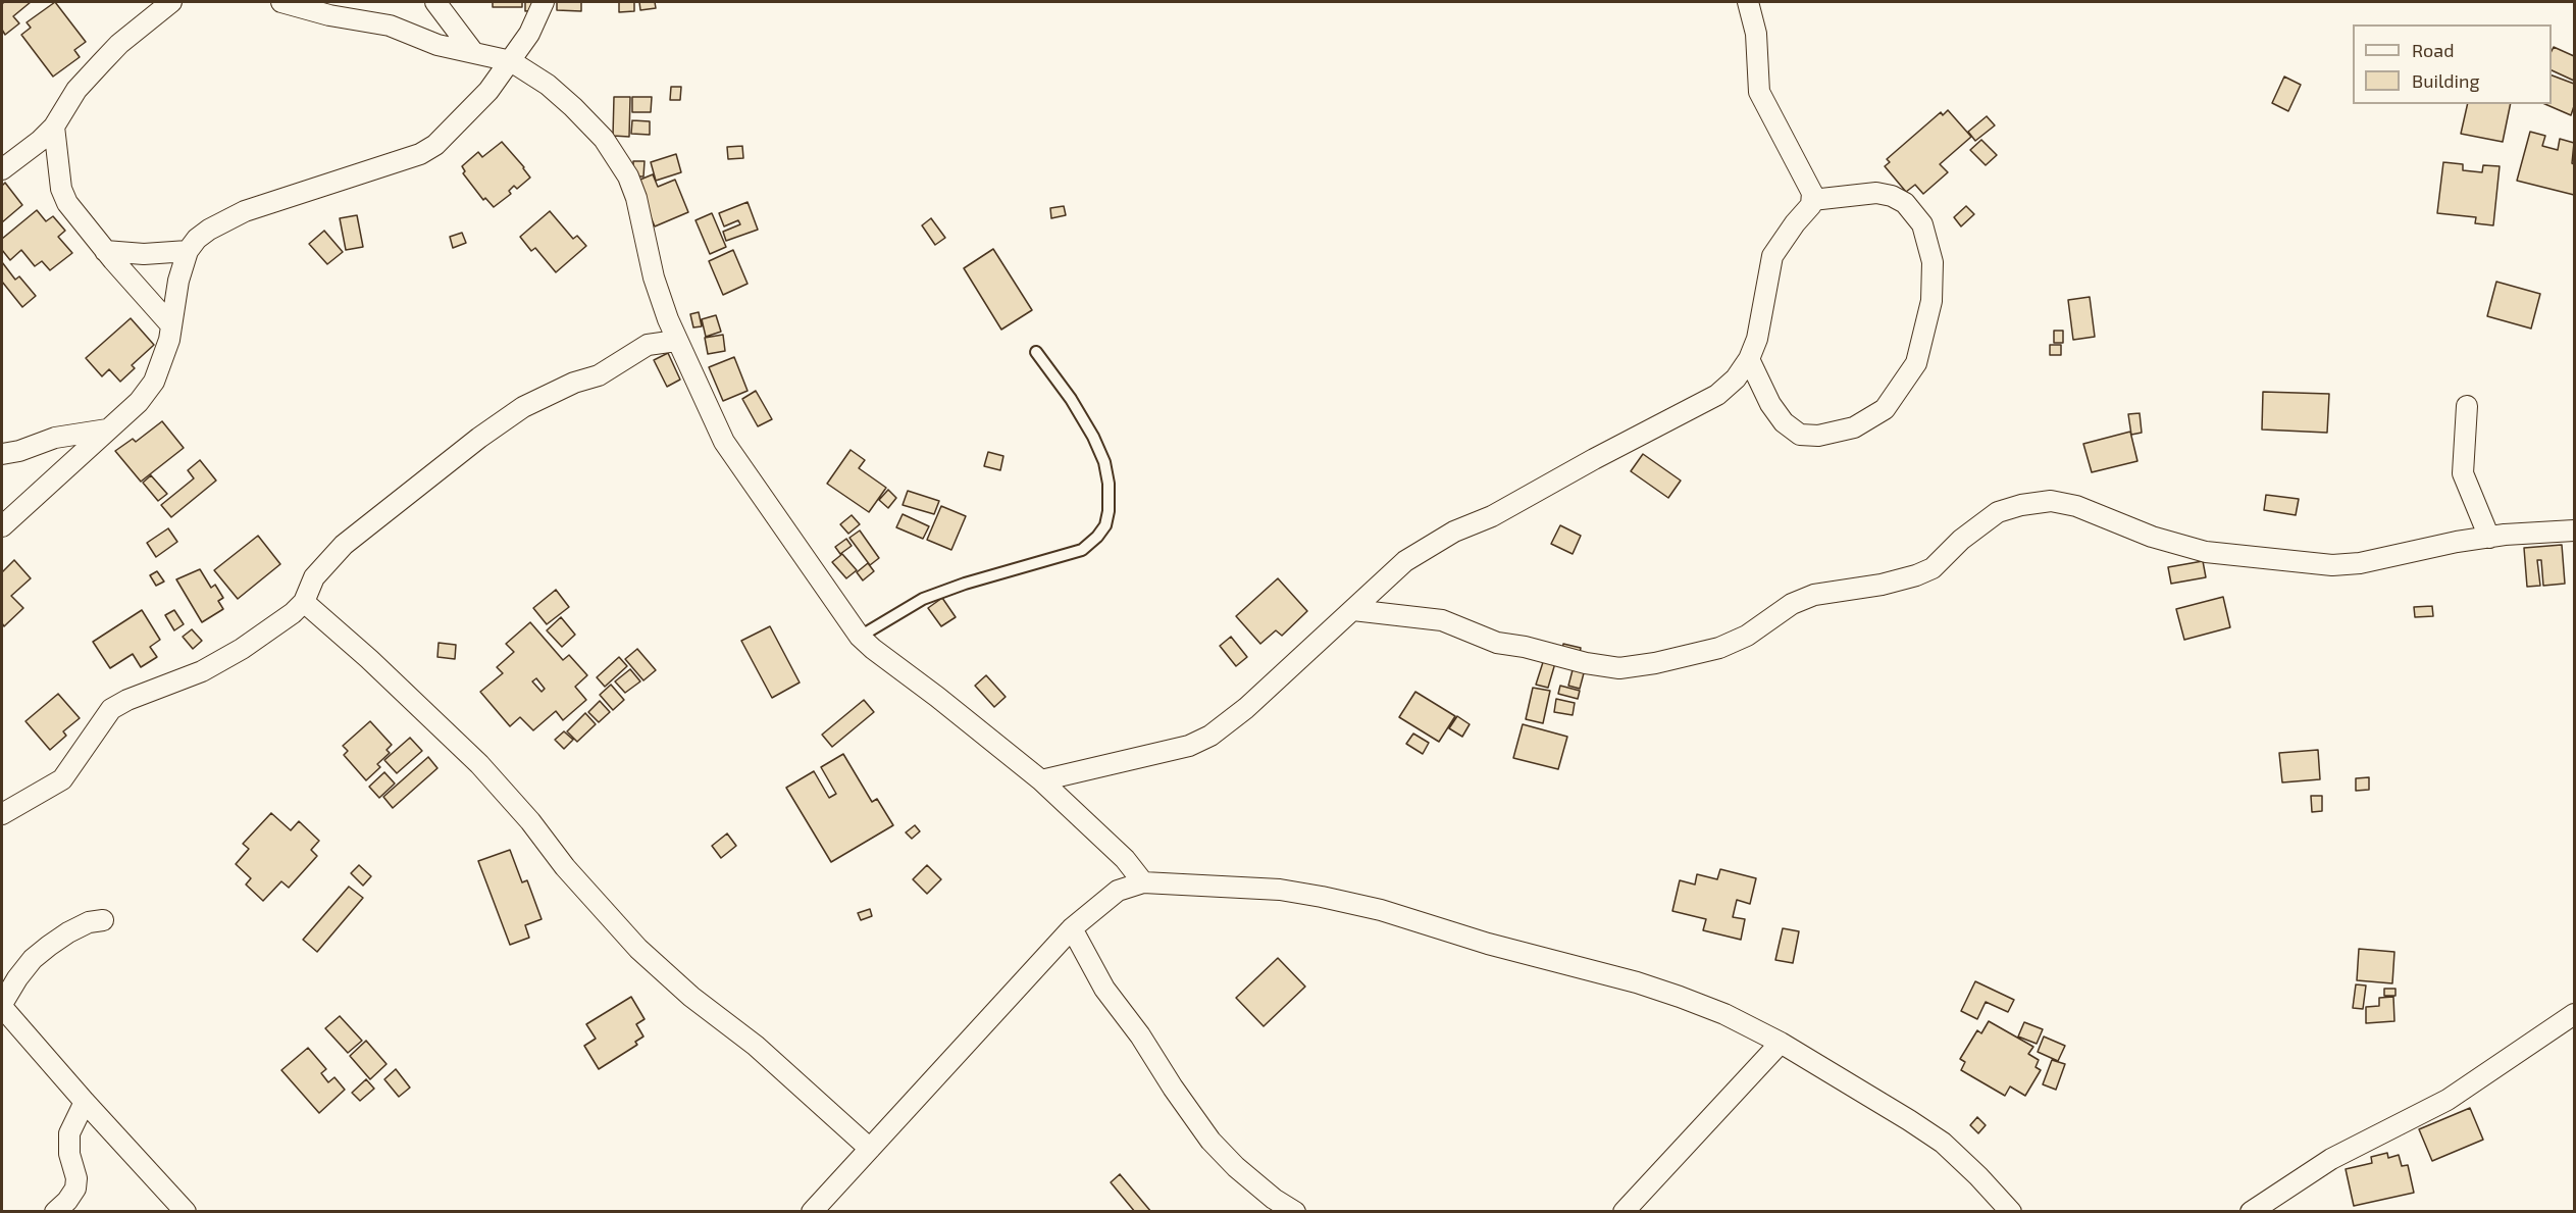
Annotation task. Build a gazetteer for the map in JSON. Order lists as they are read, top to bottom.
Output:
{
  "legend": ["Road", "Building"]
}
